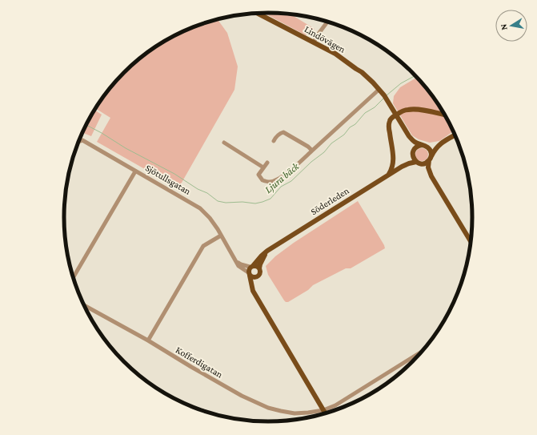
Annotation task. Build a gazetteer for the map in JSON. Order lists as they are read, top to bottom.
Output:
{
  "streets": {
    "main road": ["Lindövägen", "Söderleden"],
    "street": ["Sjötullsgatan", "Kofferdigatan"]
  },
  "crossings": [
    ["Lindövägen", "Söderleden"],
    ["Sjötullsgatan", "Söderleden"]
  ],
  "water": ["Ljura bäck"],
  "north": "left"
}
